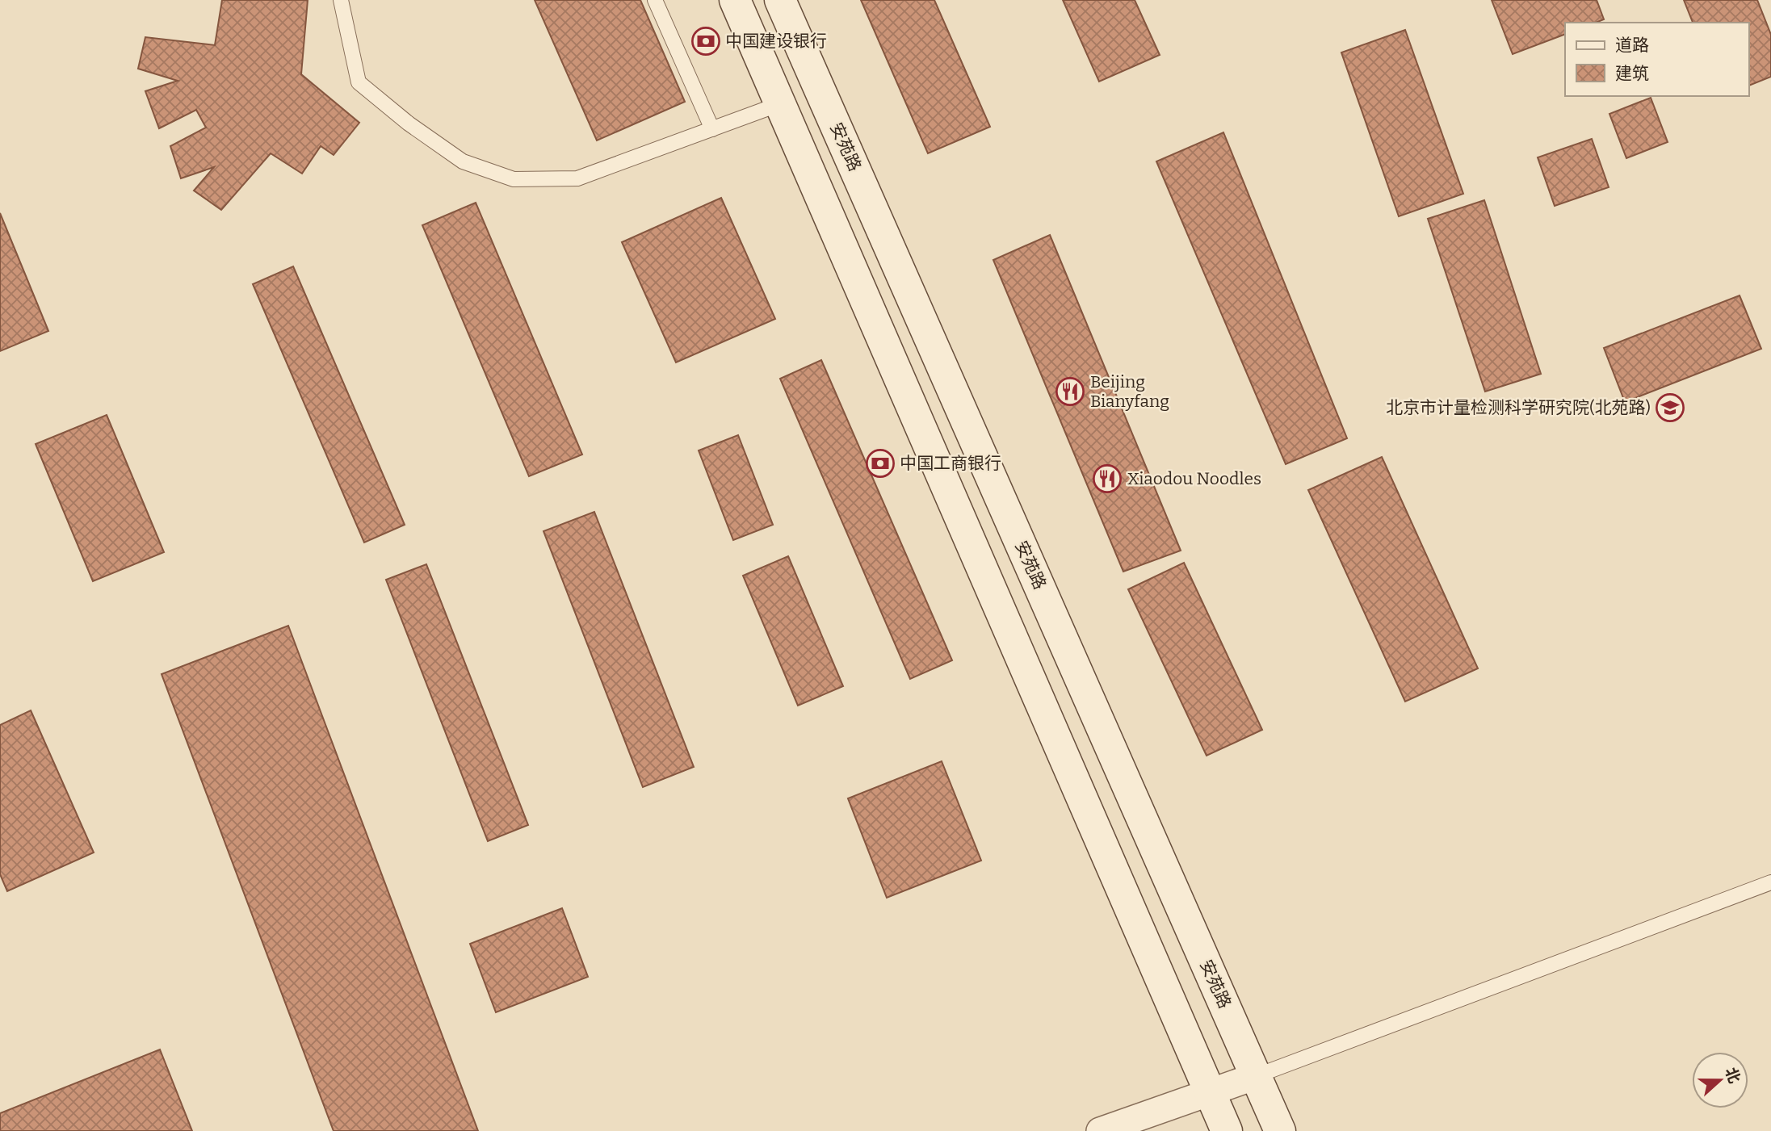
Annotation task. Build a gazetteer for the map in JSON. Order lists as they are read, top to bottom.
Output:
{
  "streets": {
    "main road": ["安苑路"]
  },
  "places": {
    "bank": ["中国建设银行", "中国工商银行"],
    "restaurant": ["Beijing Bianyfang", "Xiaodou Noodles"],
    "school or university": ["北京市计量检测科学研究院(北苑路)"]
  },
  "legend": ["道路", "建筑"],
  "north": "right"
}
